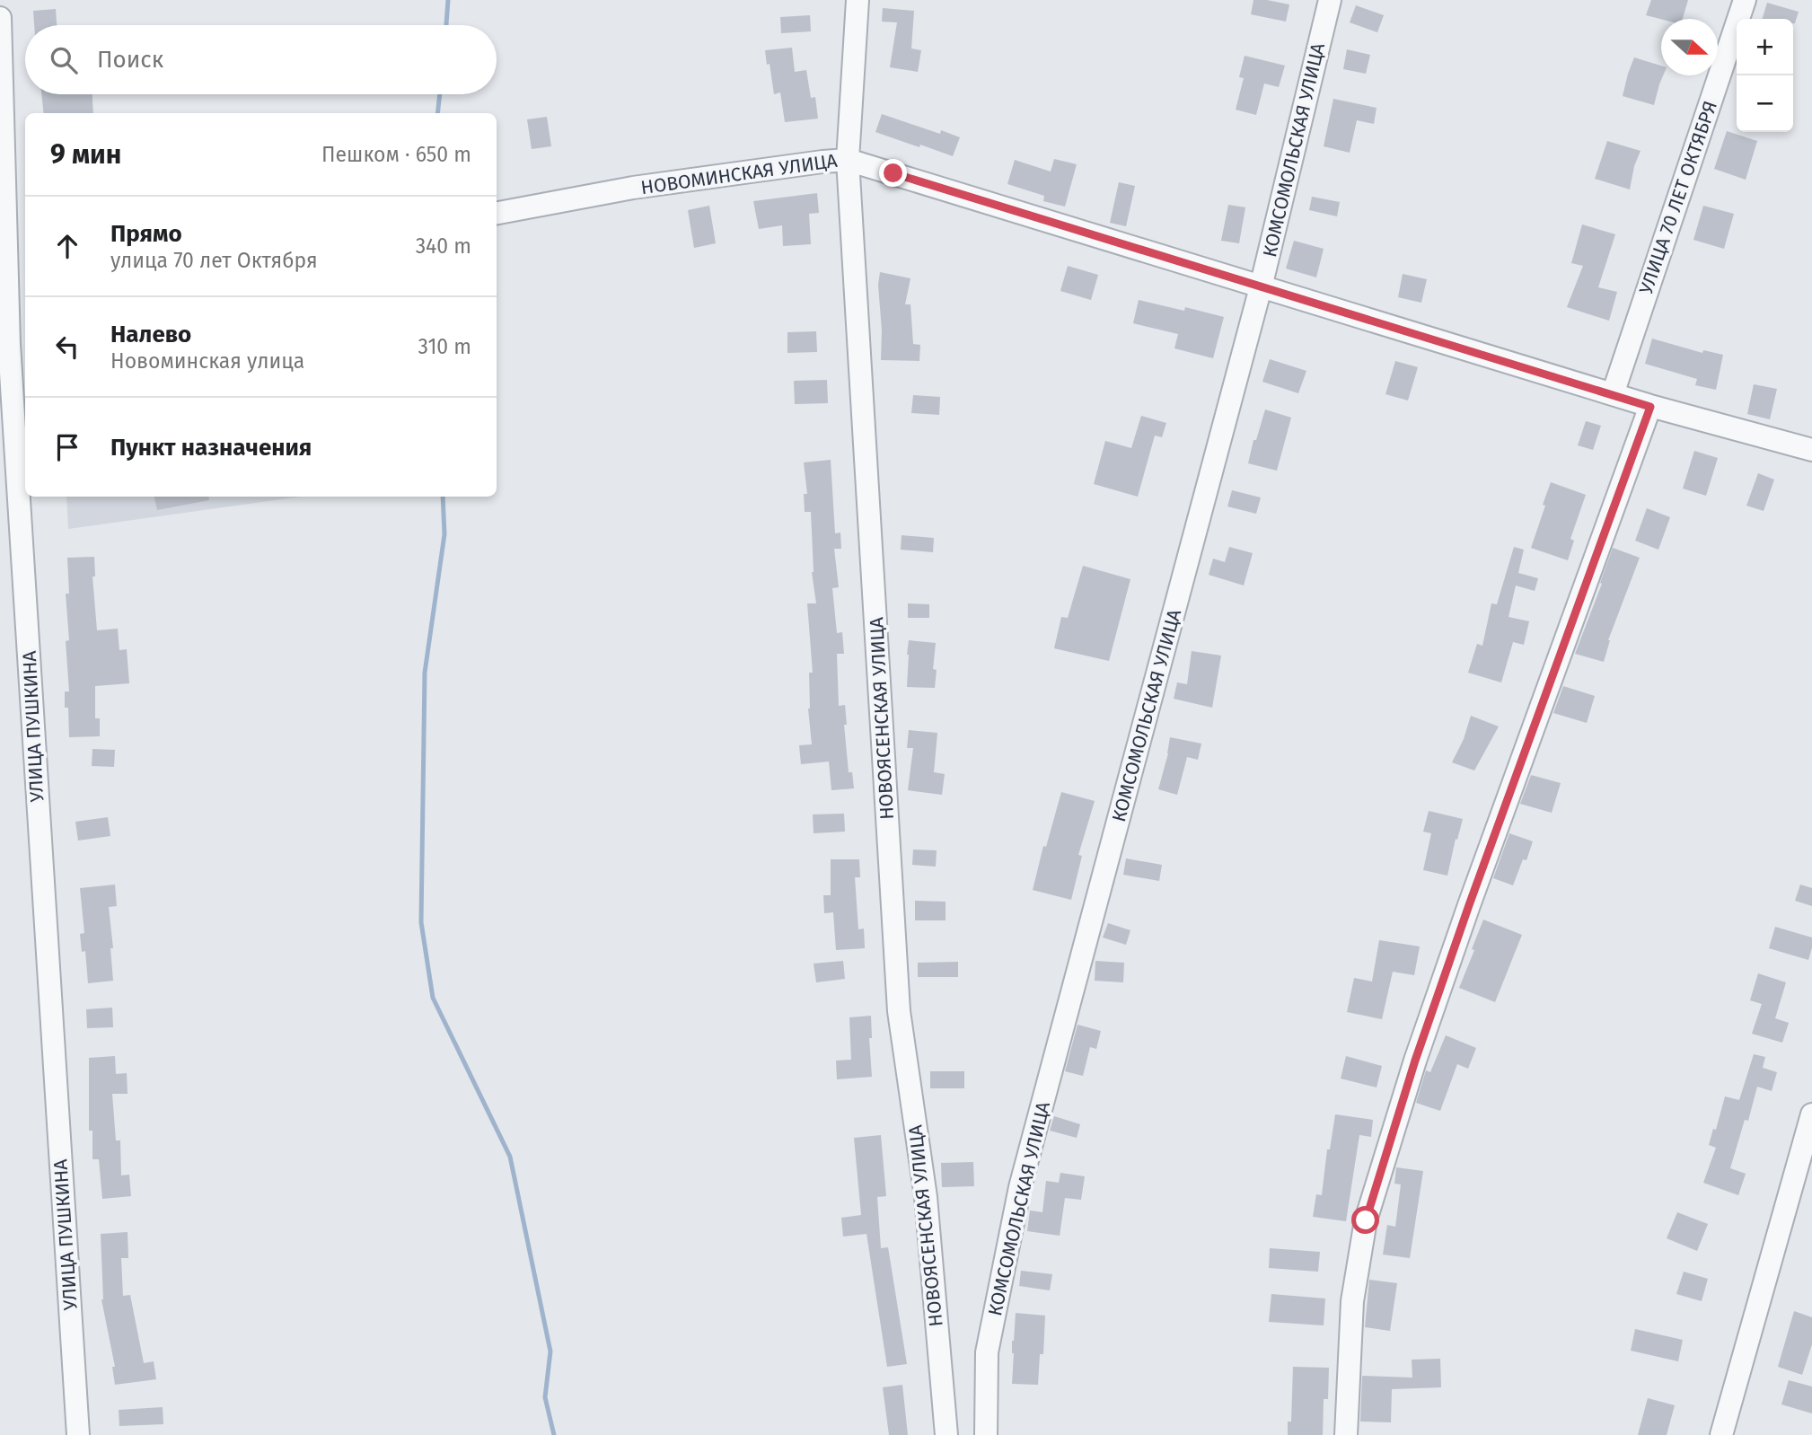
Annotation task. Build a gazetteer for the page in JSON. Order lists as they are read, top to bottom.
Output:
{
  "streets": {
    "street": [
      "КОМСОМОЛЬСКАЯ УЛИЦА",
      "НОВОМИНСКАЯ УЛИЦА",
      "УЛИЦА 70 ЛЕТ ОКТЯБРЯ",
      "НОВОЯСЕНСКАЯ УЛИЦА",
      "УЛИЦА ПУШКИНА"
    ]
  },
  "crossings": [
    ["КОМСОМОЛЬСКАЯ УЛИЦА", "НОВОМИНСКАЯ УЛИЦА"],
    ["НОВОМИНСКАЯ УЛИЦА", "УЛИЦА 70 ЛЕТ ОКТЯБРЯ"],
    ["НОВОМИНСКАЯ УЛИЦА", "НОВОЯСЕНСКАЯ УЛИЦА"]
  ],
  "north": "right",
  "page": {
    "map_buttons": ["+", "−"],
    "search": "Поиск",
    "heading": ["9 мин", "Пешком · 650 m"],
    "list": [
      ["Прямо", "улица 70 лет Октября", "340 m"],
      ["Налево", "Новоминская улица", "310 m"],
      "Пункт назначения"
    ]
  }
}
